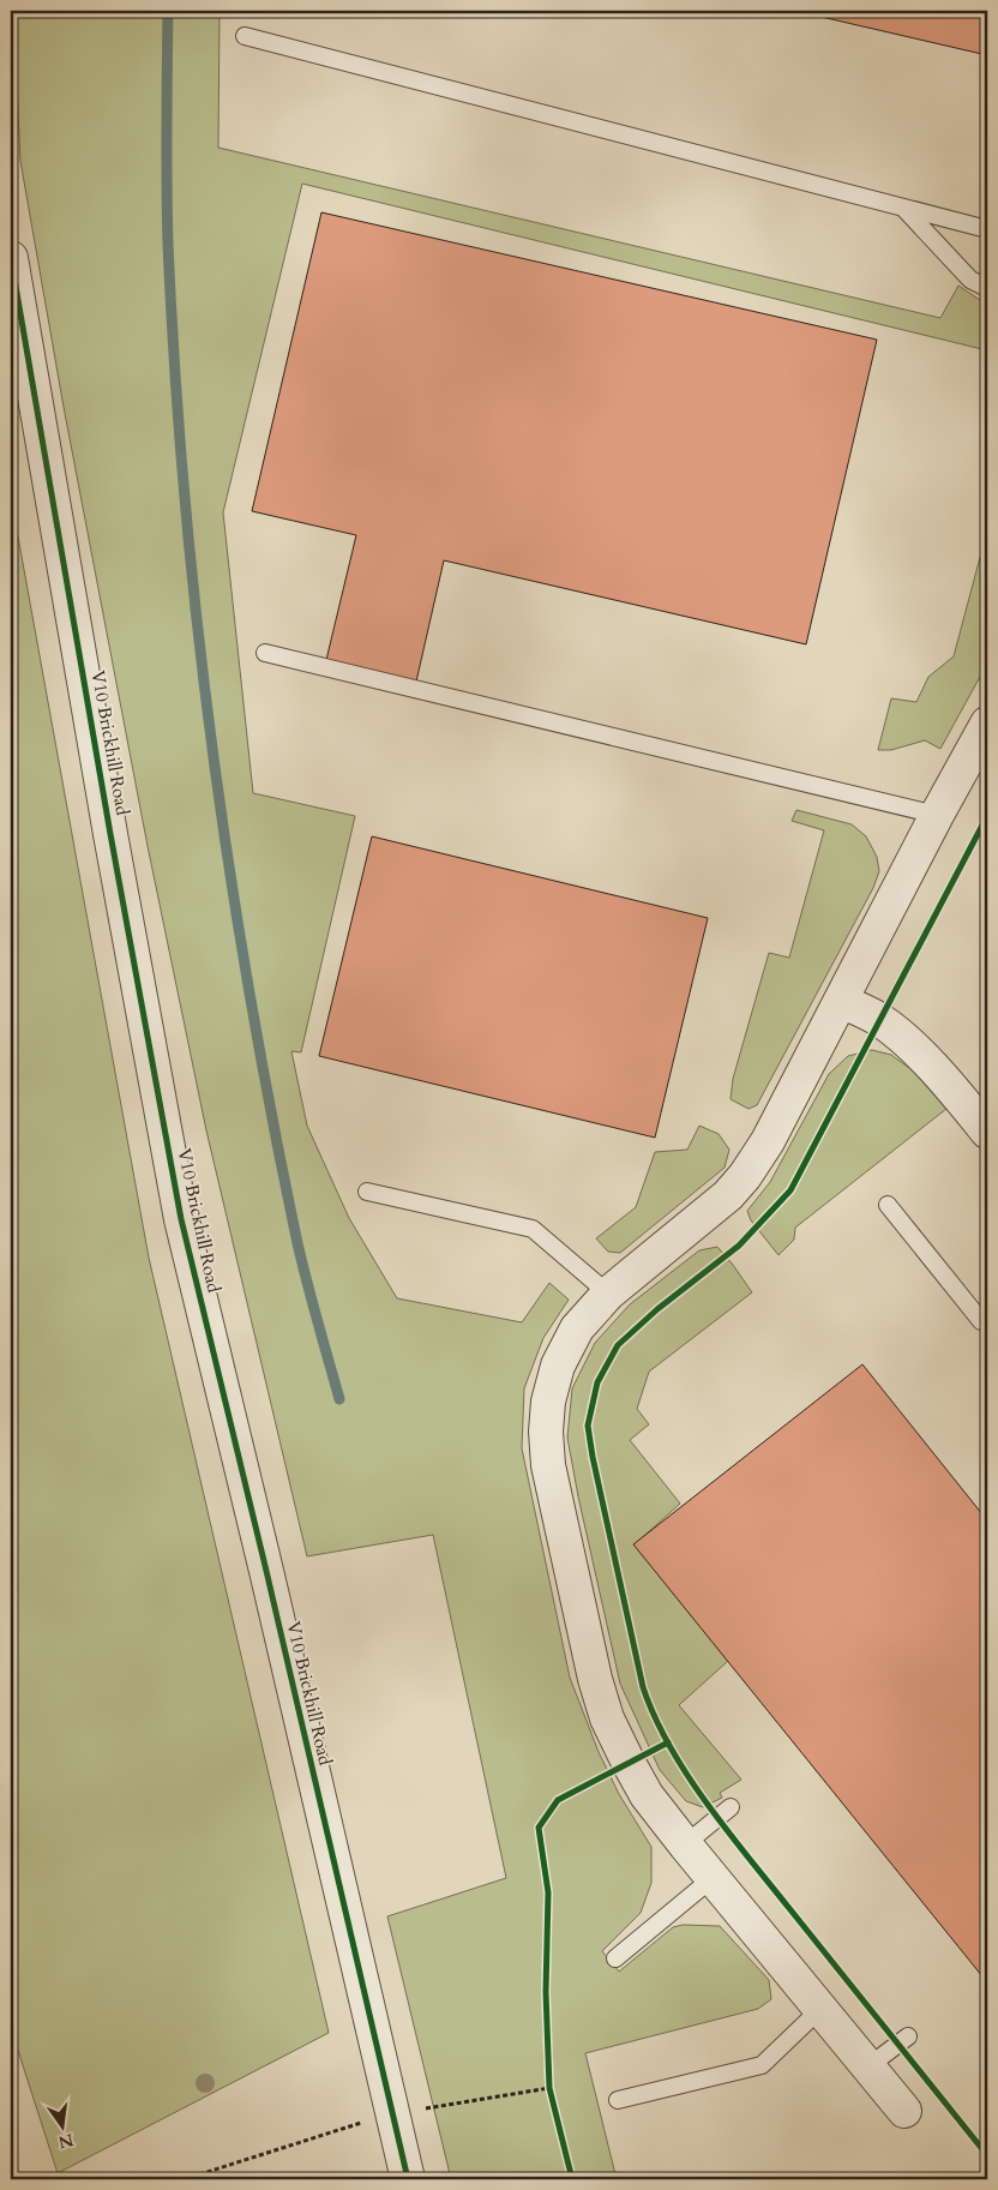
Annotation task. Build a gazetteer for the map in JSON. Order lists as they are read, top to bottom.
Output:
{
  "streets": {
    "street": ["V10 Brickhill Road"]
  },
  "north": "bottom"
}
